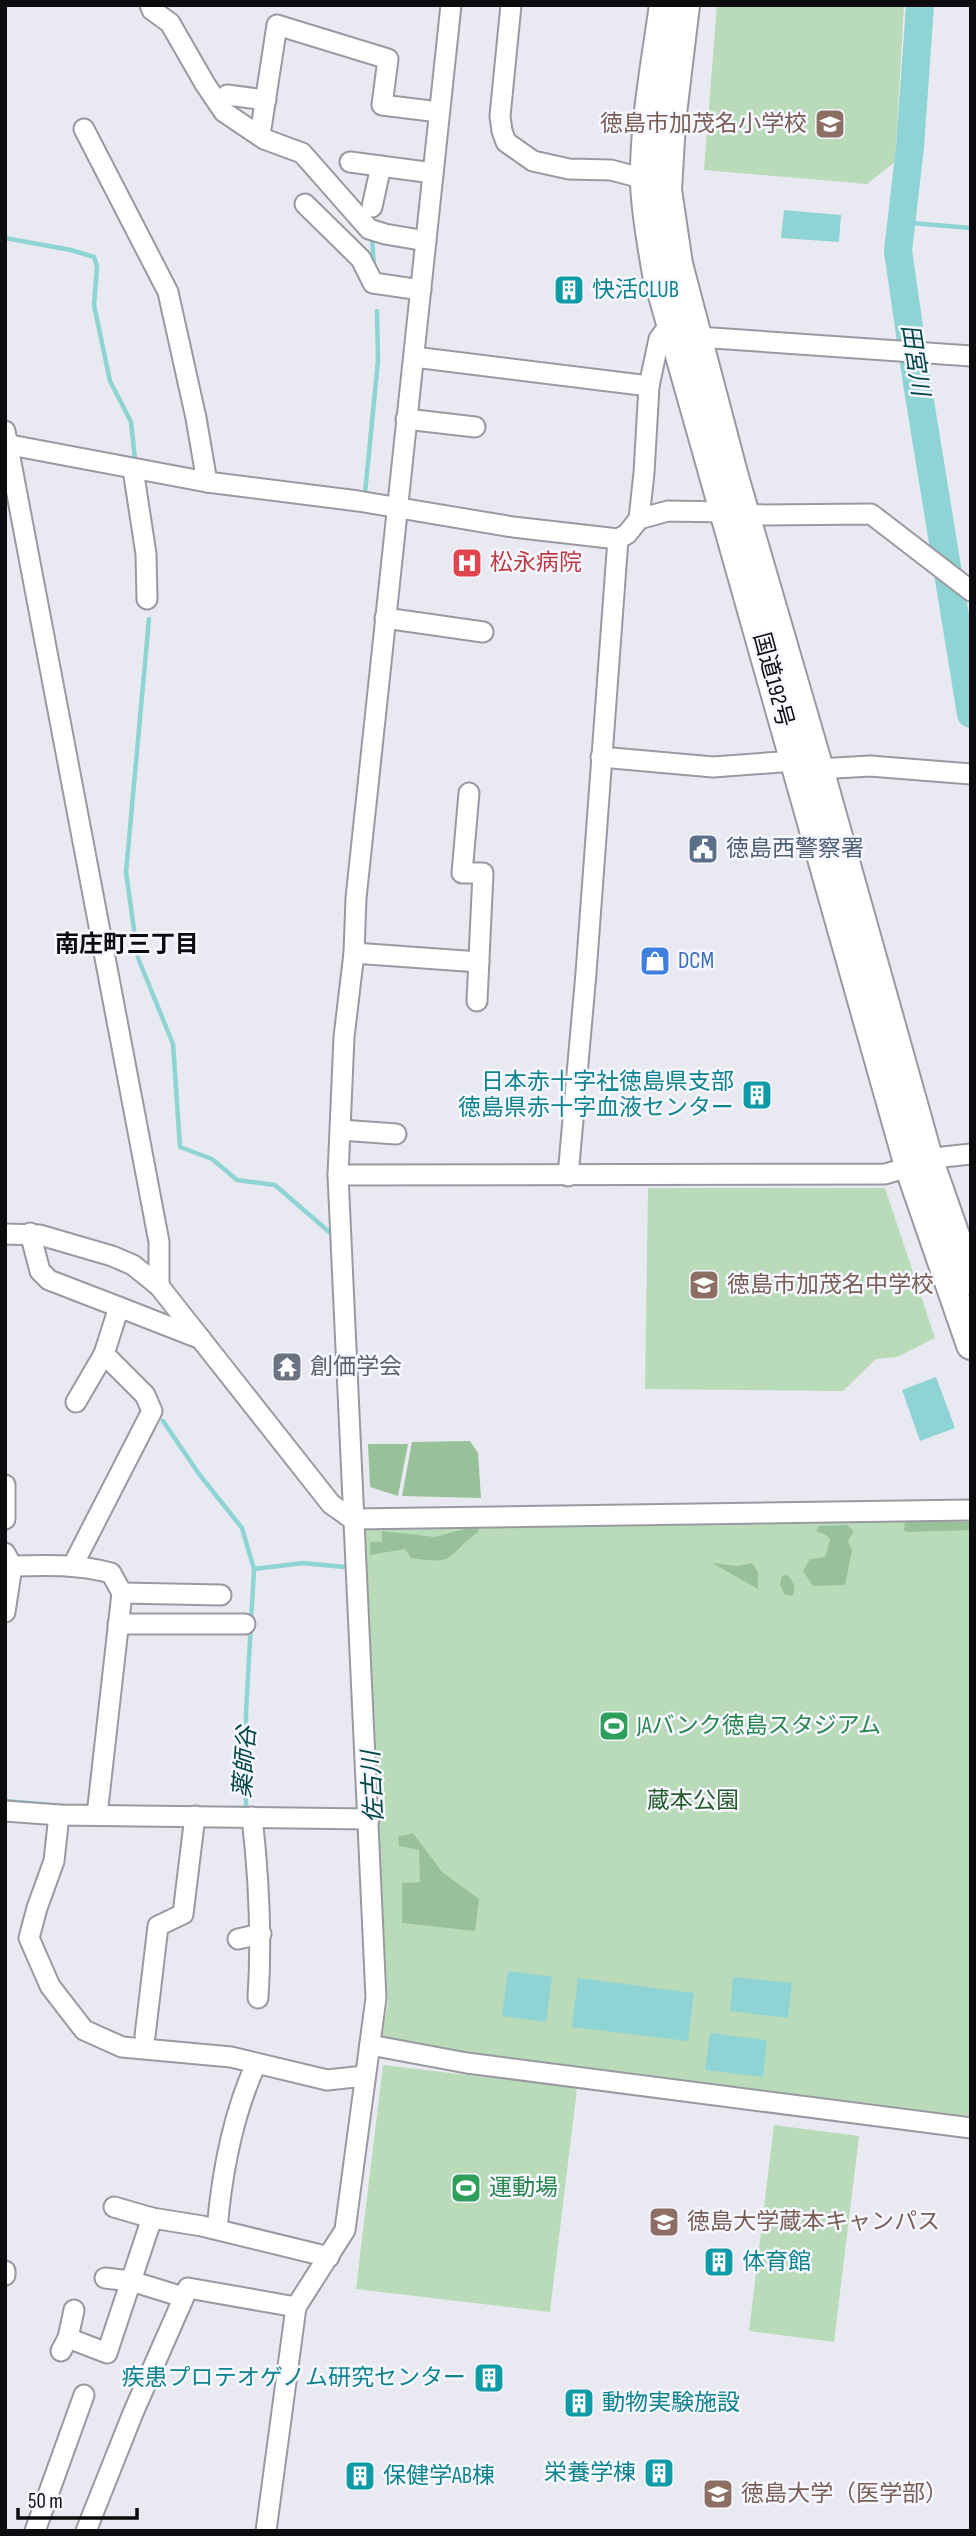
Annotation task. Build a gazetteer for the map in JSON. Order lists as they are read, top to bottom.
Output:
{
  "streets": {
    "highway": ["国道192号"]
  },
  "districts": ["南庄町三丁目"],
  "water": ["田宮川", "薬師谷", "佐古川"],
  "parks": ["蔵本公園"],
  "places": {
    "school or university": [
      "徳島市加茂名小学校",
      "徳島市加茂名中学校",
      "徳島大学蔵本キャンパス",
      "徳島大学（医学部）"
    ],
    "building": [
      "快活CLUB",
      "日本赤十字社徳島県支部 徳島県赤十字血液センター",
      "体育館",
      "疾患プロテオゲノム研究センター",
      "動物実験施設",
      "栄養学棟",
      "保健学AB棟"
    ],
    "hospital": ["松永病院"],
    "public building": ["徳島西警察署"],
    "shop": ["DCM"],
    "temple": ["創価学会"],
    "sports": ["JAバンク徳島スタジアム", "運動場"]
  },
  "scale_bar": "50 m"
}
